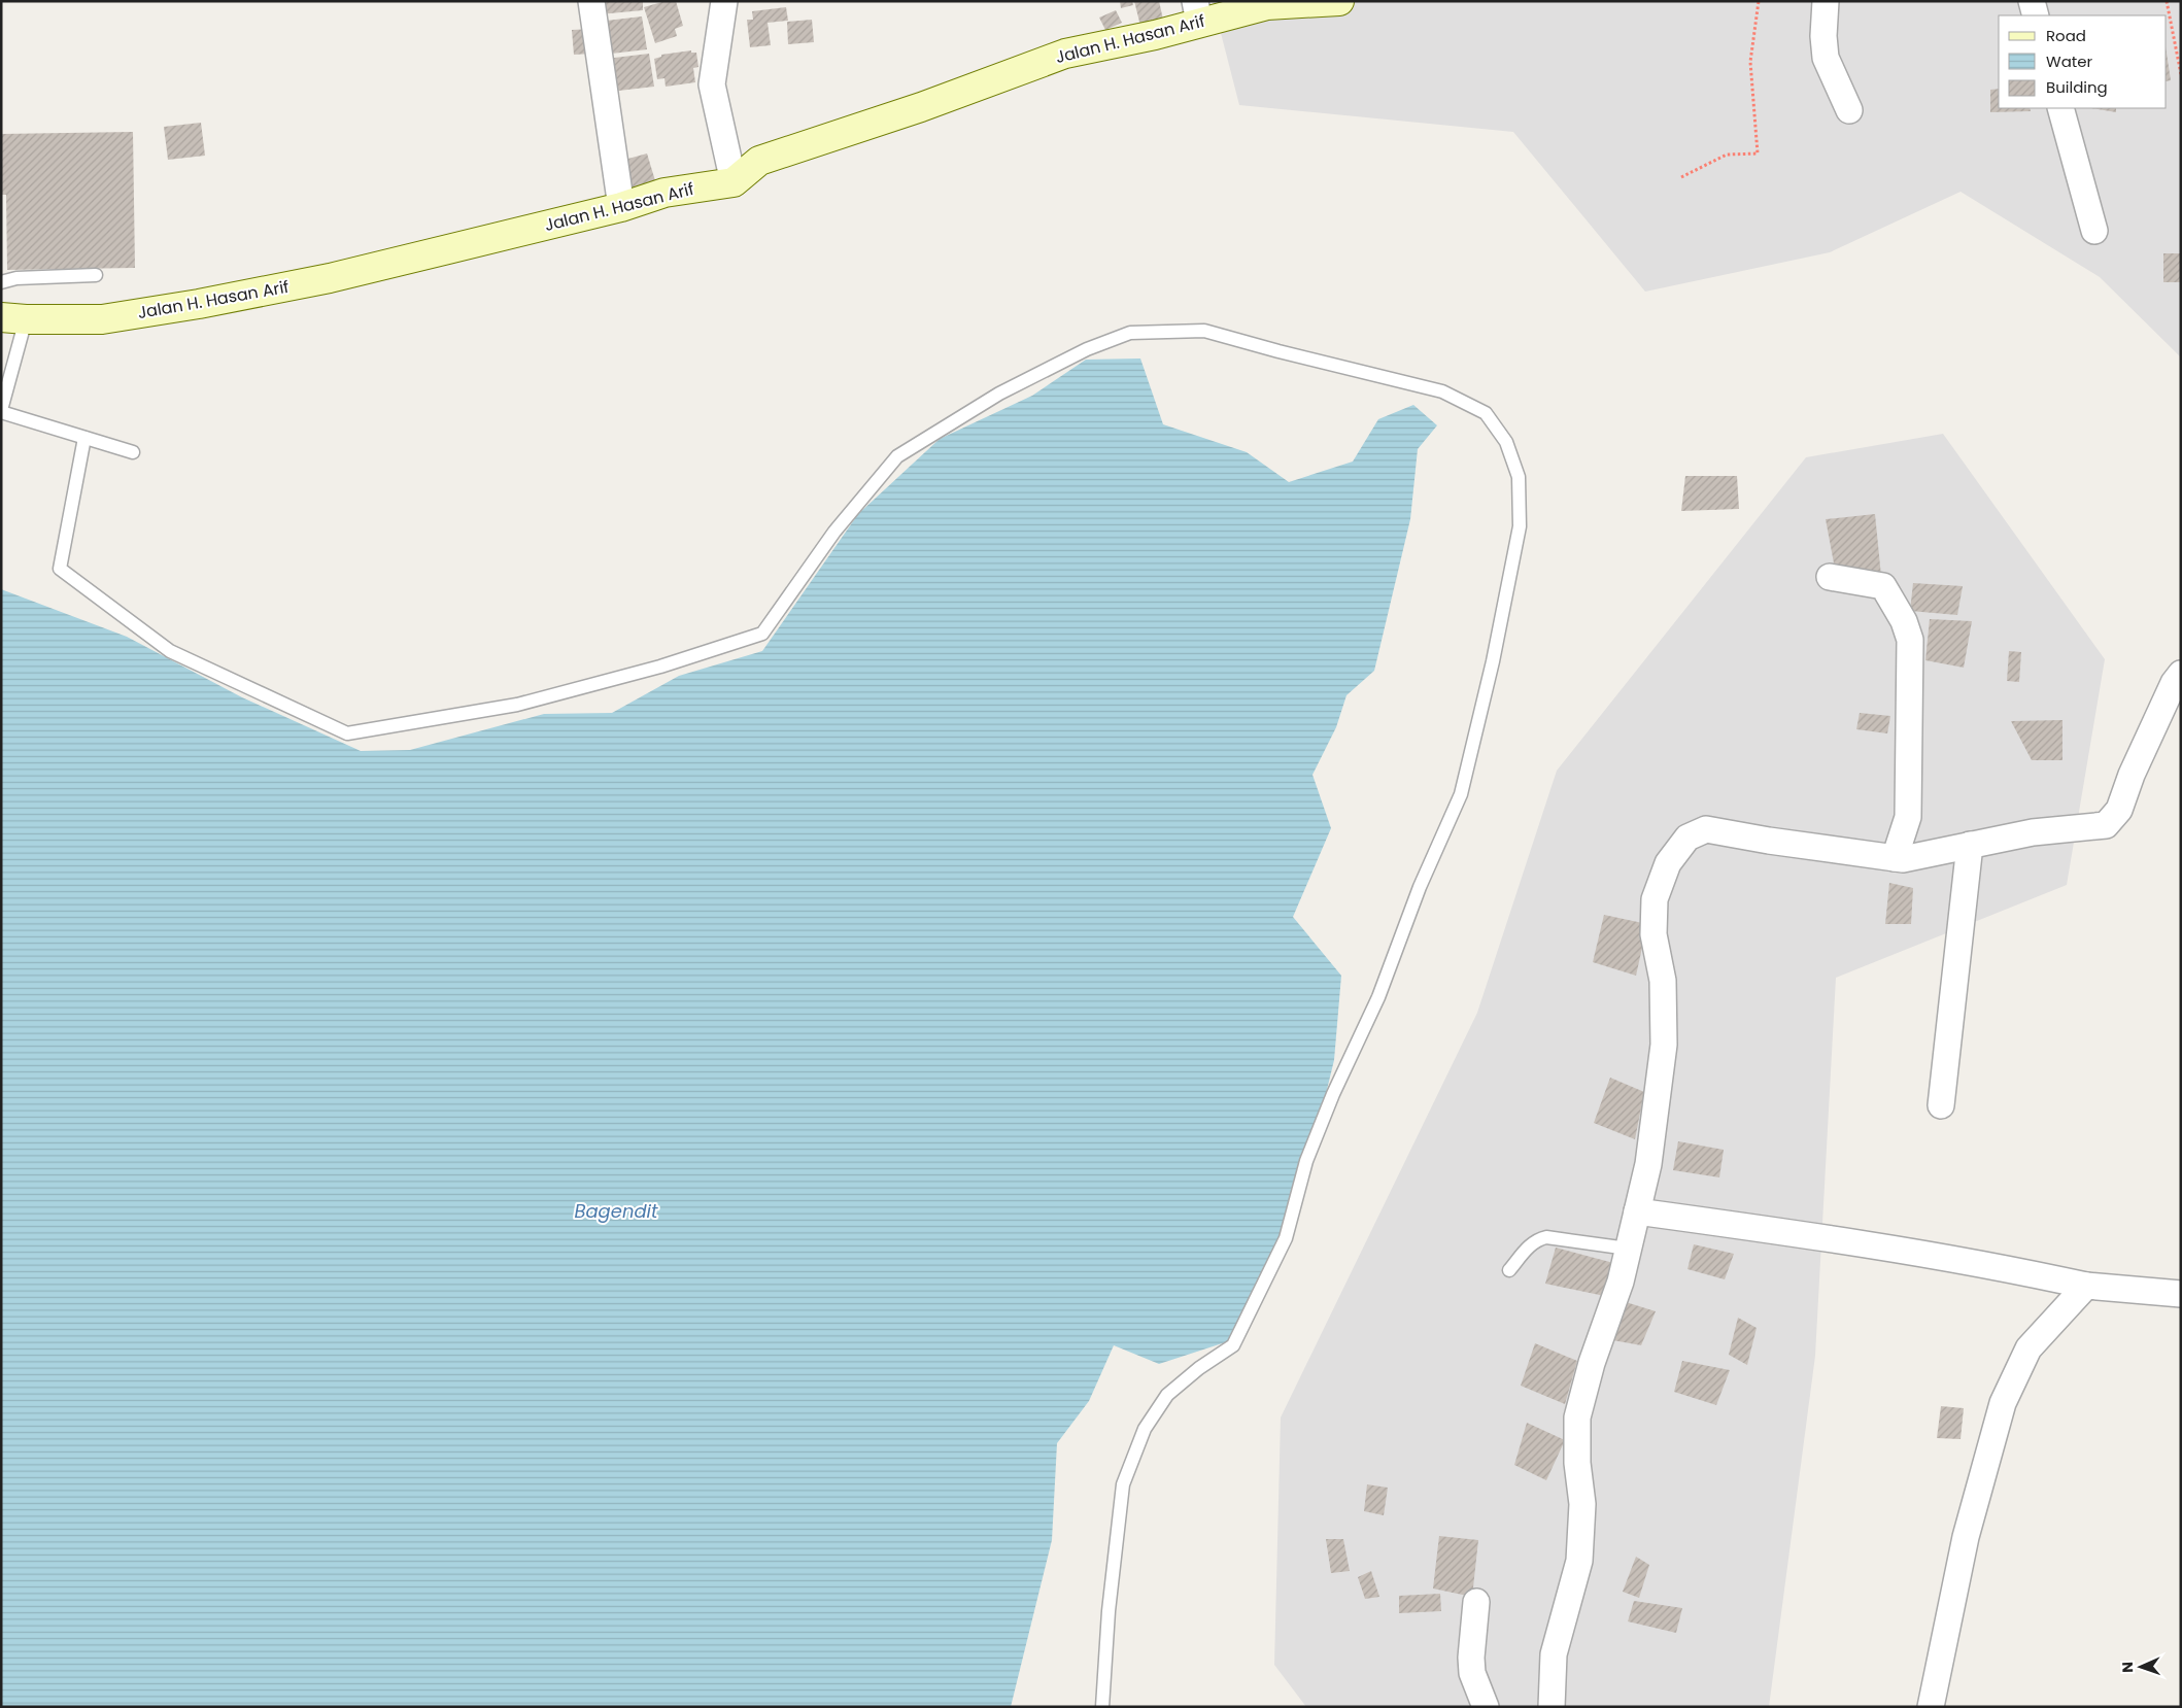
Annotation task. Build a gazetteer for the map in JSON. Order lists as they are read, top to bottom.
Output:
{
  "streets": {
    "main road": ["Jalan H. Hasan Arif"]
  },
  "water": ["Bagendit"],
  "legend": ["Road", "Water", "Building"],
  "north": "left"
}
